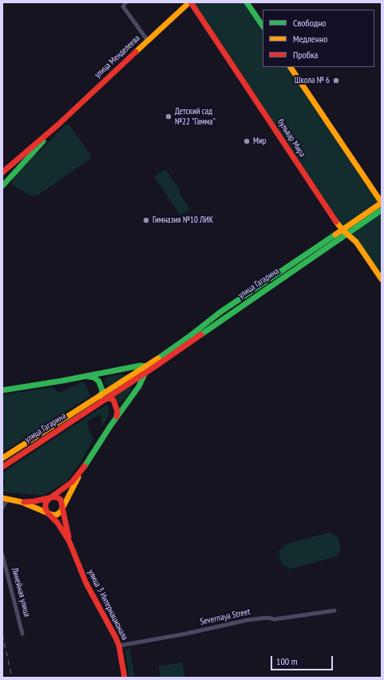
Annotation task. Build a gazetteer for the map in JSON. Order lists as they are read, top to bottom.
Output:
{
  "streets": {
    "main road": [
      "улица Менделеева",
      "бульвар Мира",
      "улица Гагарина",
      "улица 3 Интернационала"
    ],
    "street": ["Линейная улица", "Severnaya Street"]
  },
  "crossings": [
    ["улица Менделеева", "бульвар Мира"],
    ["бульвар Мира", "улица Гагарина"],
    ["улица Гагарина", "улица 3 Интернационала"],
    ["улица 3 Интернационала", "Severnaya Street"]
  ],
  "places": [
    "Школа № 6",
    "Детский сад №22 \"Гамма\"",
    "Мир",
    "Гимназия №10 ЛИК"
  ],
  "legend": ["Свободно", "Медленно", "Пробка"],
  "scale_bar": "100 m"
}
